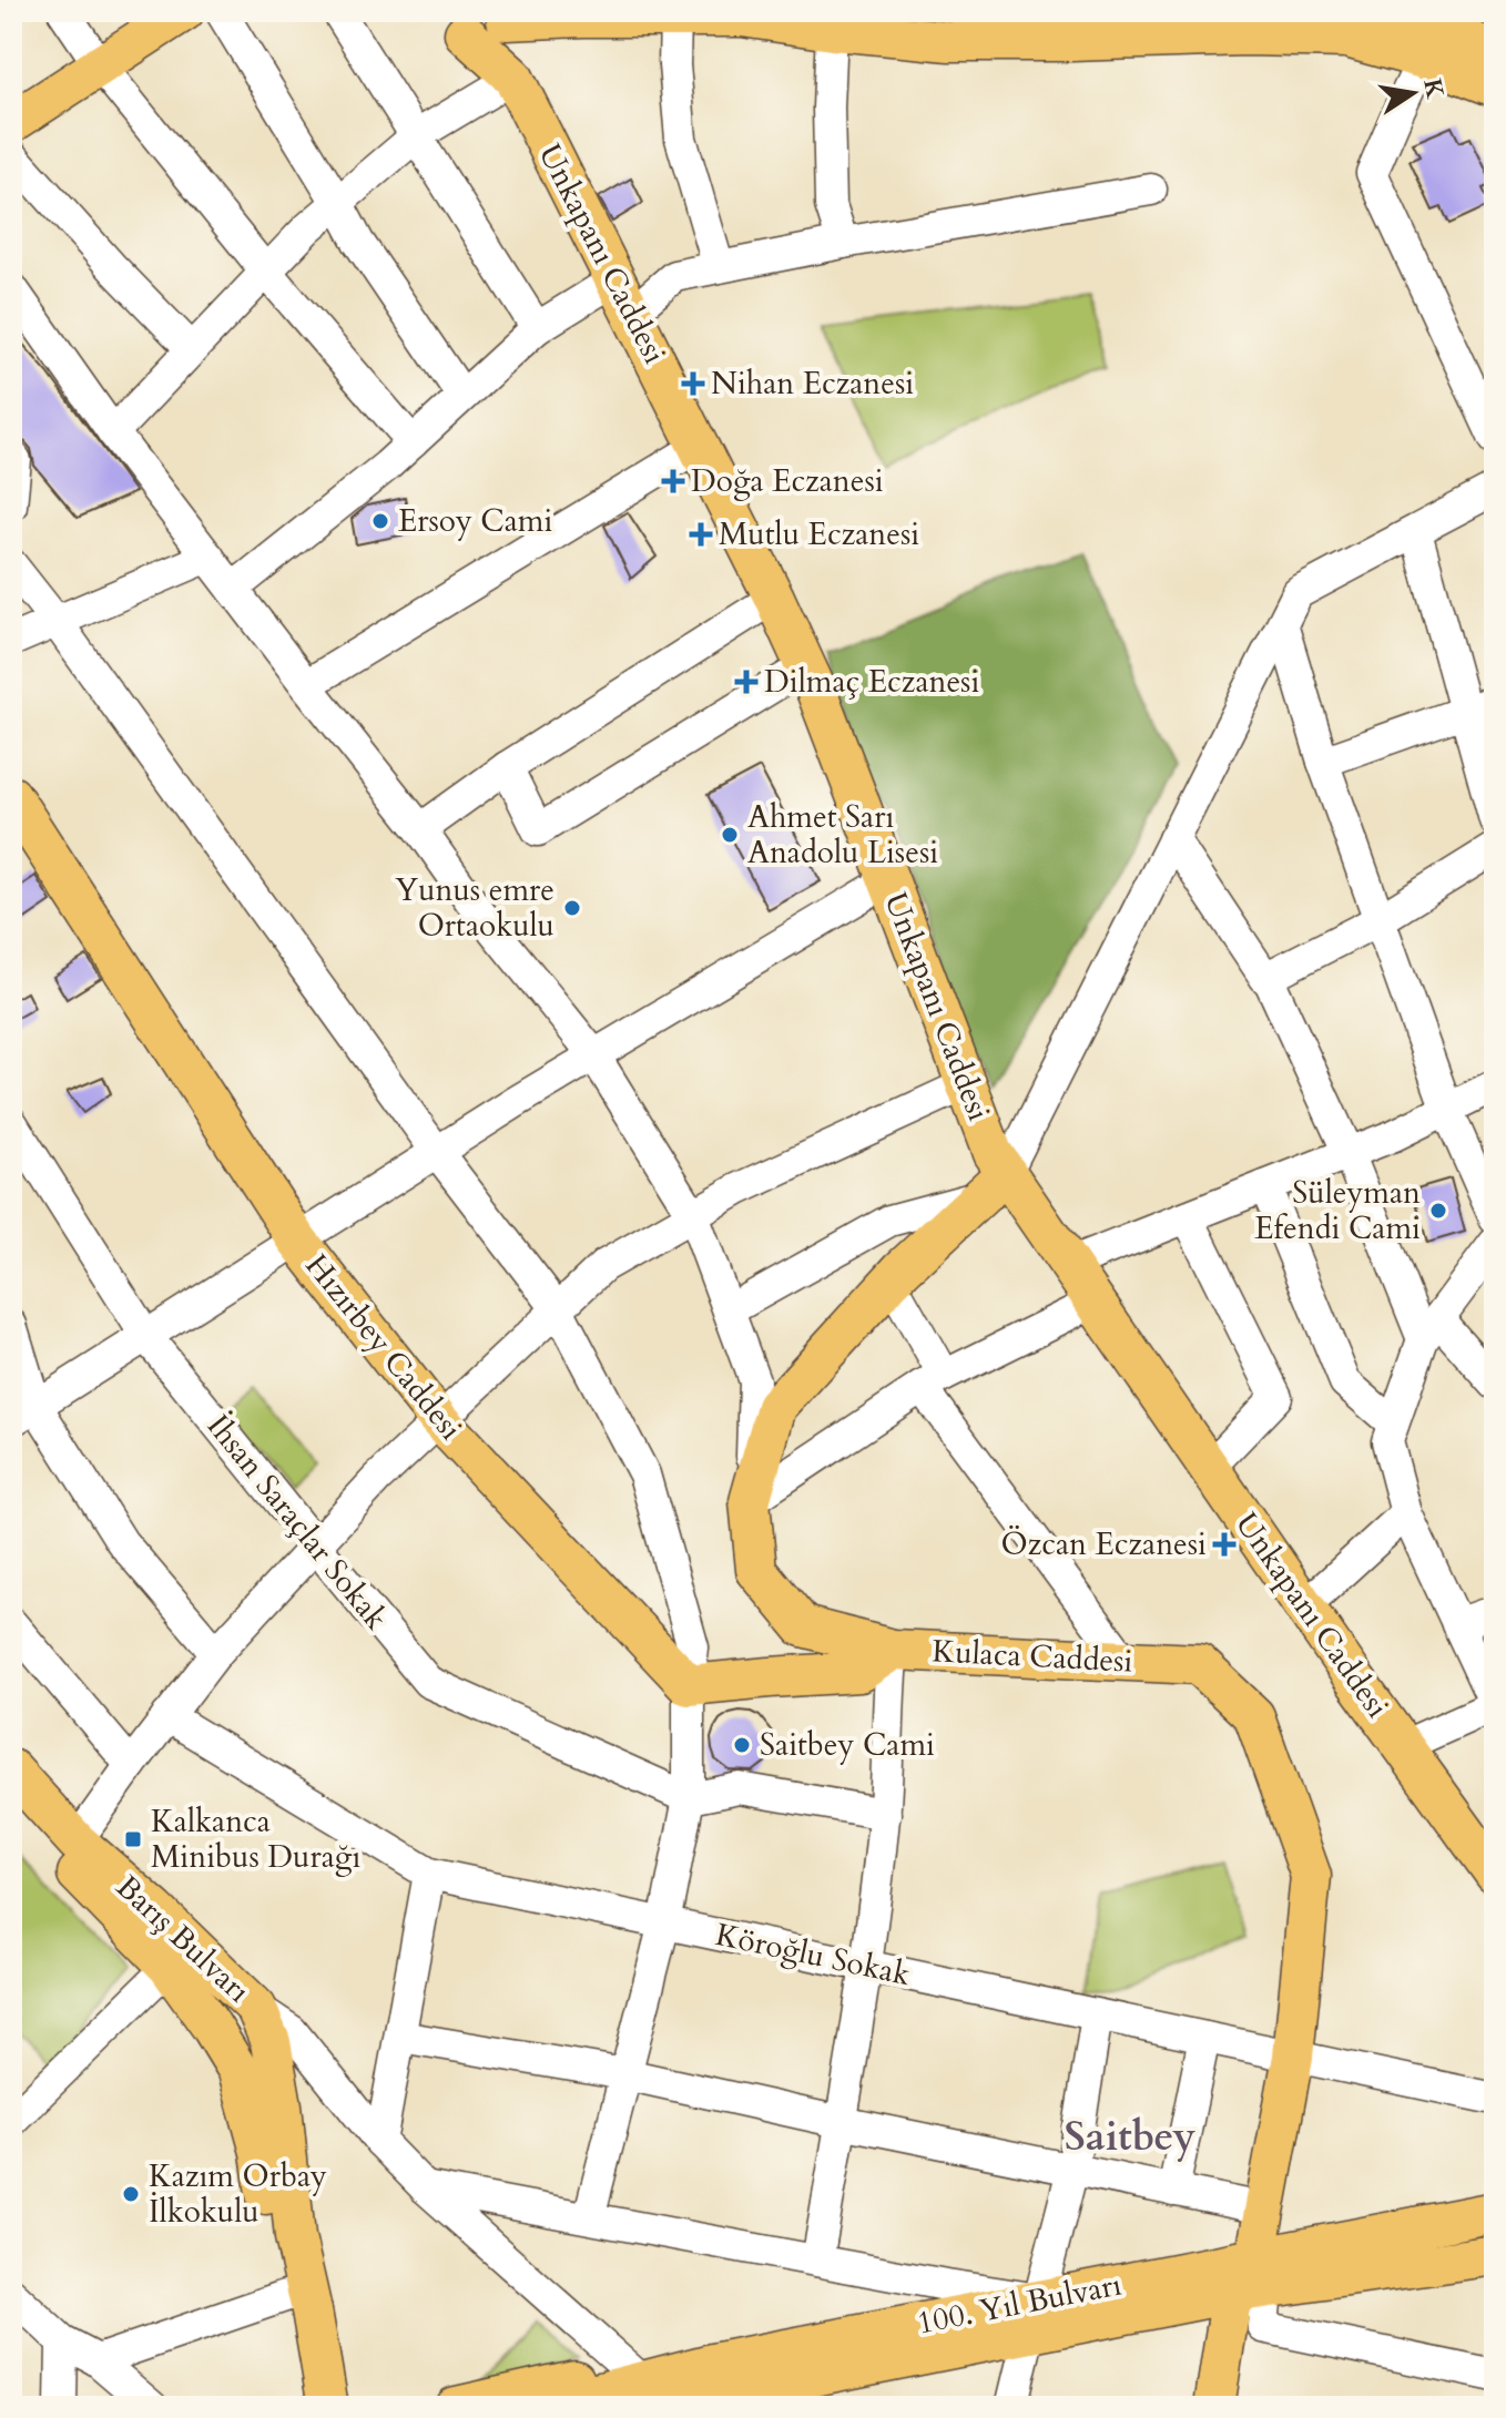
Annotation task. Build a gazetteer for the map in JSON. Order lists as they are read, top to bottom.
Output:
{
  "streets": {
    "main road": [
      "Unkapanı Caddesi",
      "Hızırbey Caddesi",
      "Kulaca Caddesi",
      "Barış Bulvarı",
      "100. Yıl Bulvarı"
    ],
    "street": ["İhsan Saraçlar Sokak", "Köroğlu Sokak"]
  },
  "crossings": [
    ["Unkapanı Caddesi", "Kulaca Caddesi"],
    ["Kulaca Caddesi", "Köroğlu Sokak"],
    ["Kulaca Caddesi", "100. Yıl Bulvarı"]
  ],
  "districts": ["Saitbey"],
  "places": {
    "health": [
      "Nihan Eczanesi",
      "Doğa Eczanesi",
      "Mutlu Eczanesi",
      "Dilmaç Eczanesi",
      "Özcan Eczanesi"
    ],
    "other": [
      "Ersoy Cami",
      "Ahmet Sarı Anadolu Lisesi",
      "Yunus emre Ortaokulu",
      "Süleyman Efendi Cami",
      "Saitbey Cami",
      "Kazım Orbay İlkokulu"
    ],
    "transit": ["Kalkanca Minibus Durağı"]
  },
  "north": "right"
}
